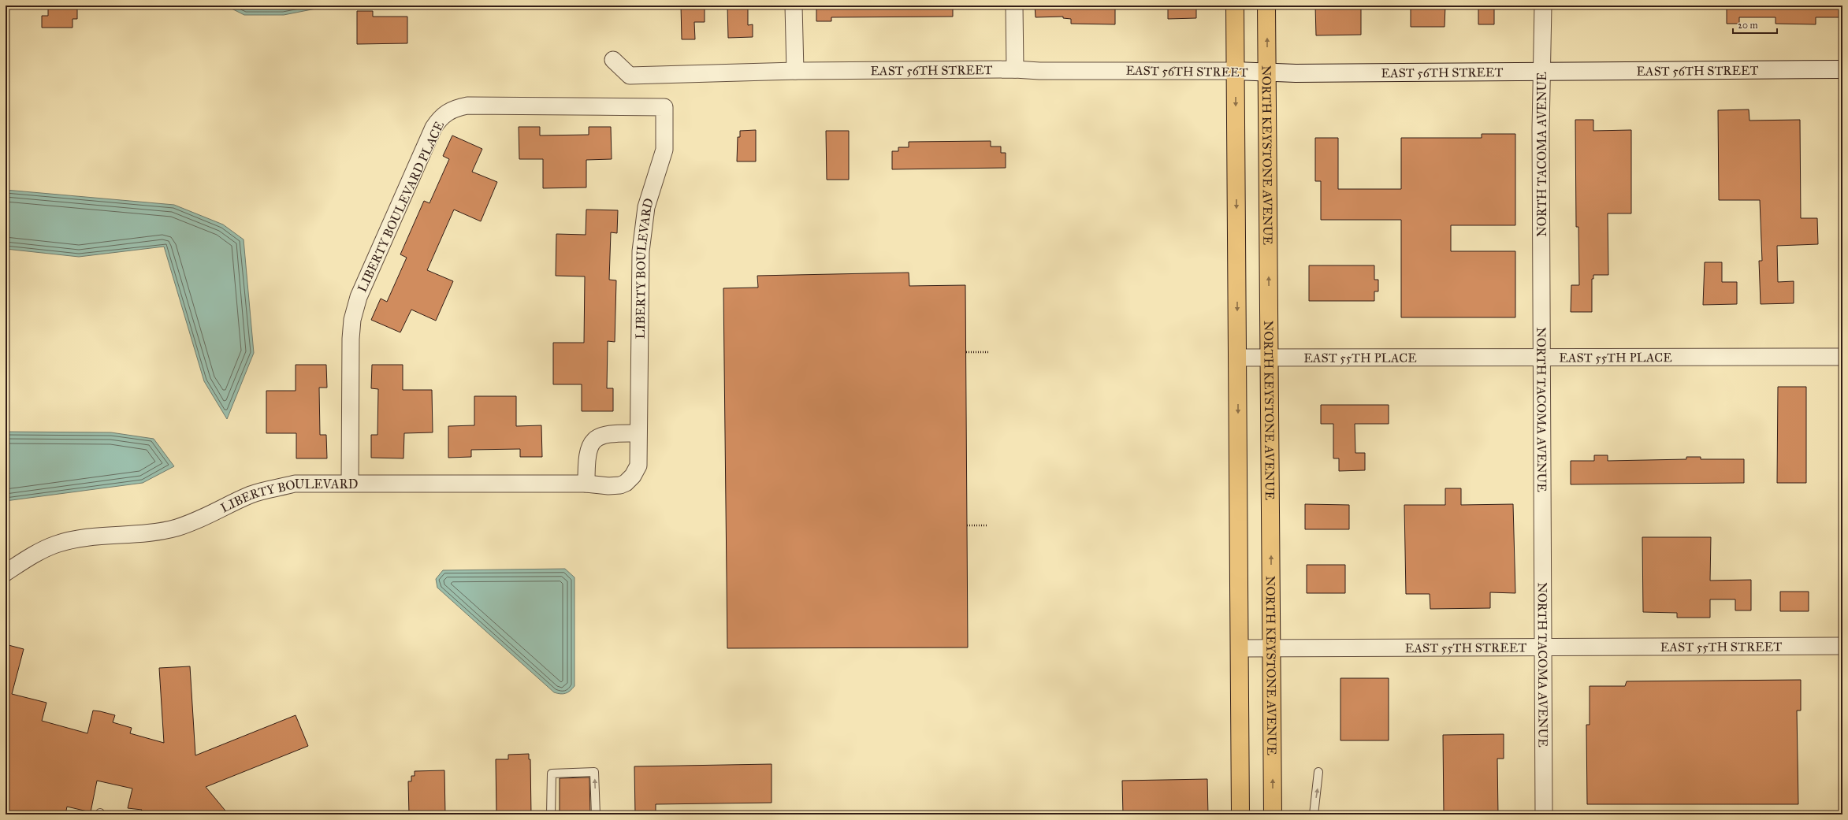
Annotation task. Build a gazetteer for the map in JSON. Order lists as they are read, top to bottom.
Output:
{
  "streets": {
    "main road": ["NORTH KEYSTONE AVENUE"],
    "street": [
      "EAST 56TH STREET",
      "NORTH TACOMA AVENUE",
      "LIBERTY BOULEVARD PLACE",
      "LIBERTY BOULEVARD",
      "EAST 55TH PLACE",
      "EAST 55TH STREET"
    ]
  },
  "crossings": [
    ["EAST 56TH STREET", "NORTH TACOMA AVENUE"],
    ["EAST 56TH STREET", "NORTH KEYSTONE AVENUE"],
    ["NORTH TACOMA AVENUE", "EAST 55TH PLACE"],
    ["NORTH TACOMA AVENUE", "EAST 55TH STREET"],
    ["NORTH KEYSTONE AVENUE", "EAST 55TH PLACE"],
    ["NORTH KEYSTONE AVENUE", "EAST 55TH STREET"],
    ["LIBERTY BOULEVARD PLACE", "LIBERTY BOULEVARD"]
  ],
  "scale_bar": "20 m"
}
